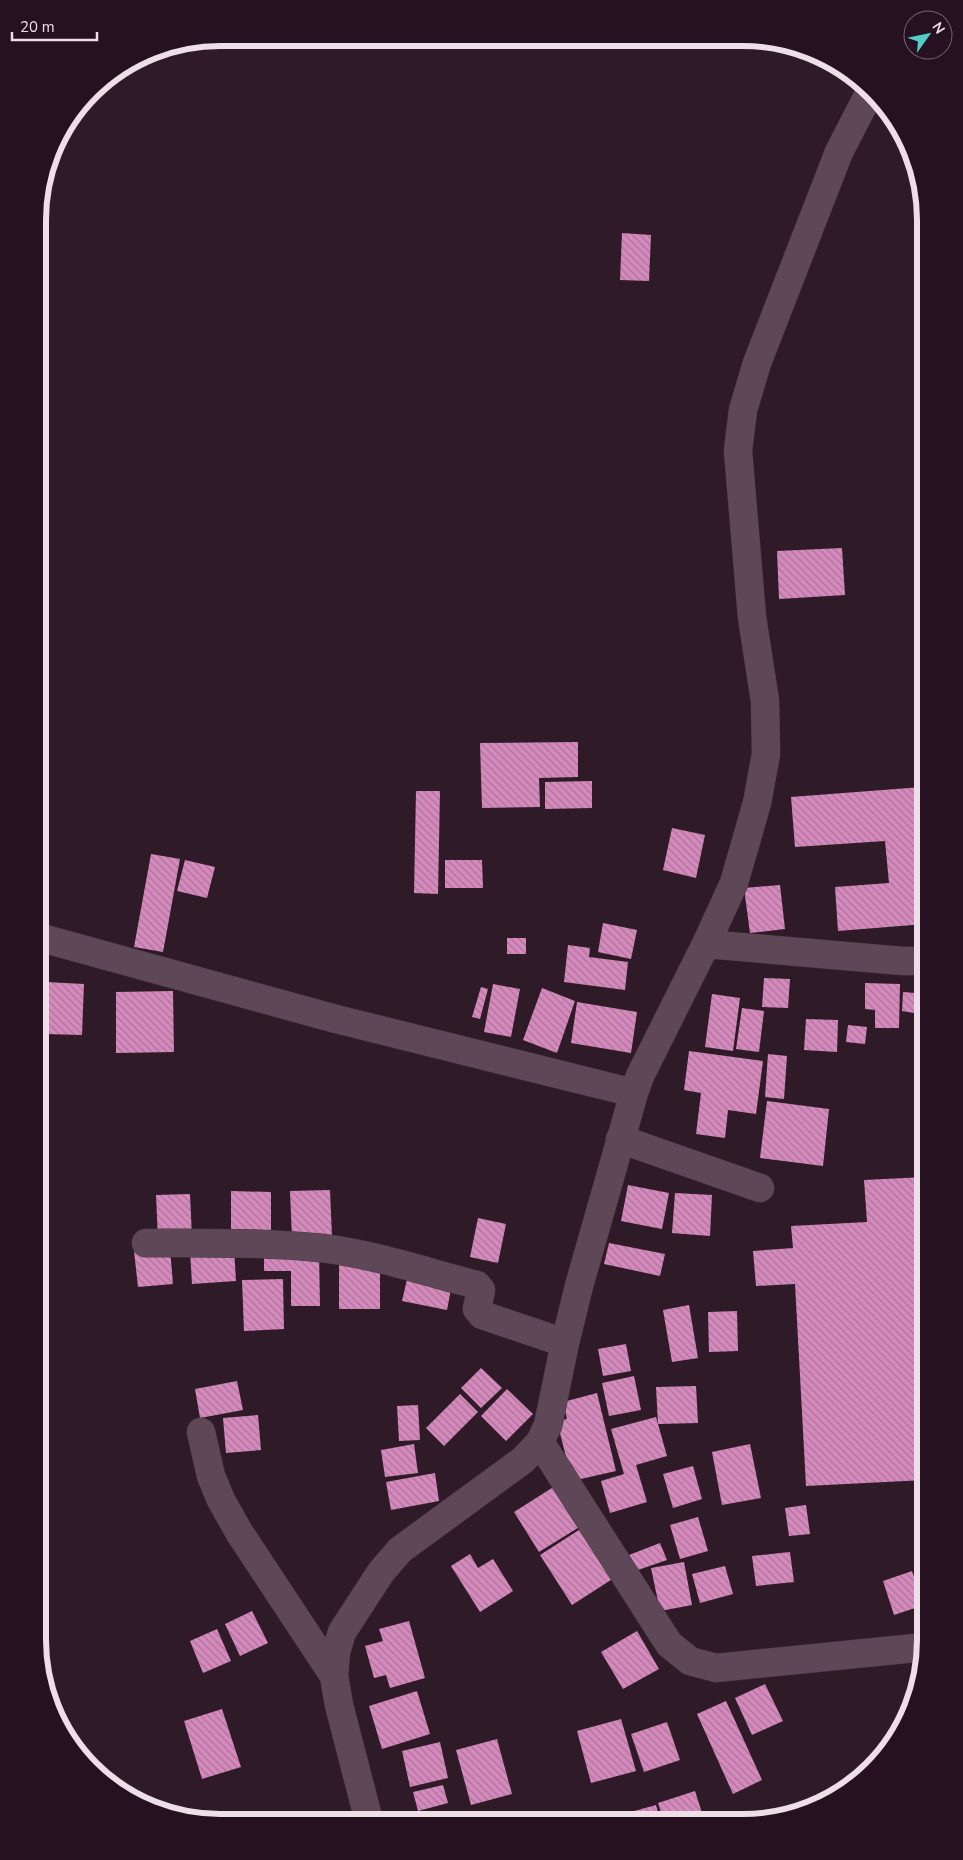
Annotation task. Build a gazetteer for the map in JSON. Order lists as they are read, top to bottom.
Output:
{
  "scale_bar": "20 m",
  "north": "top right"
}
